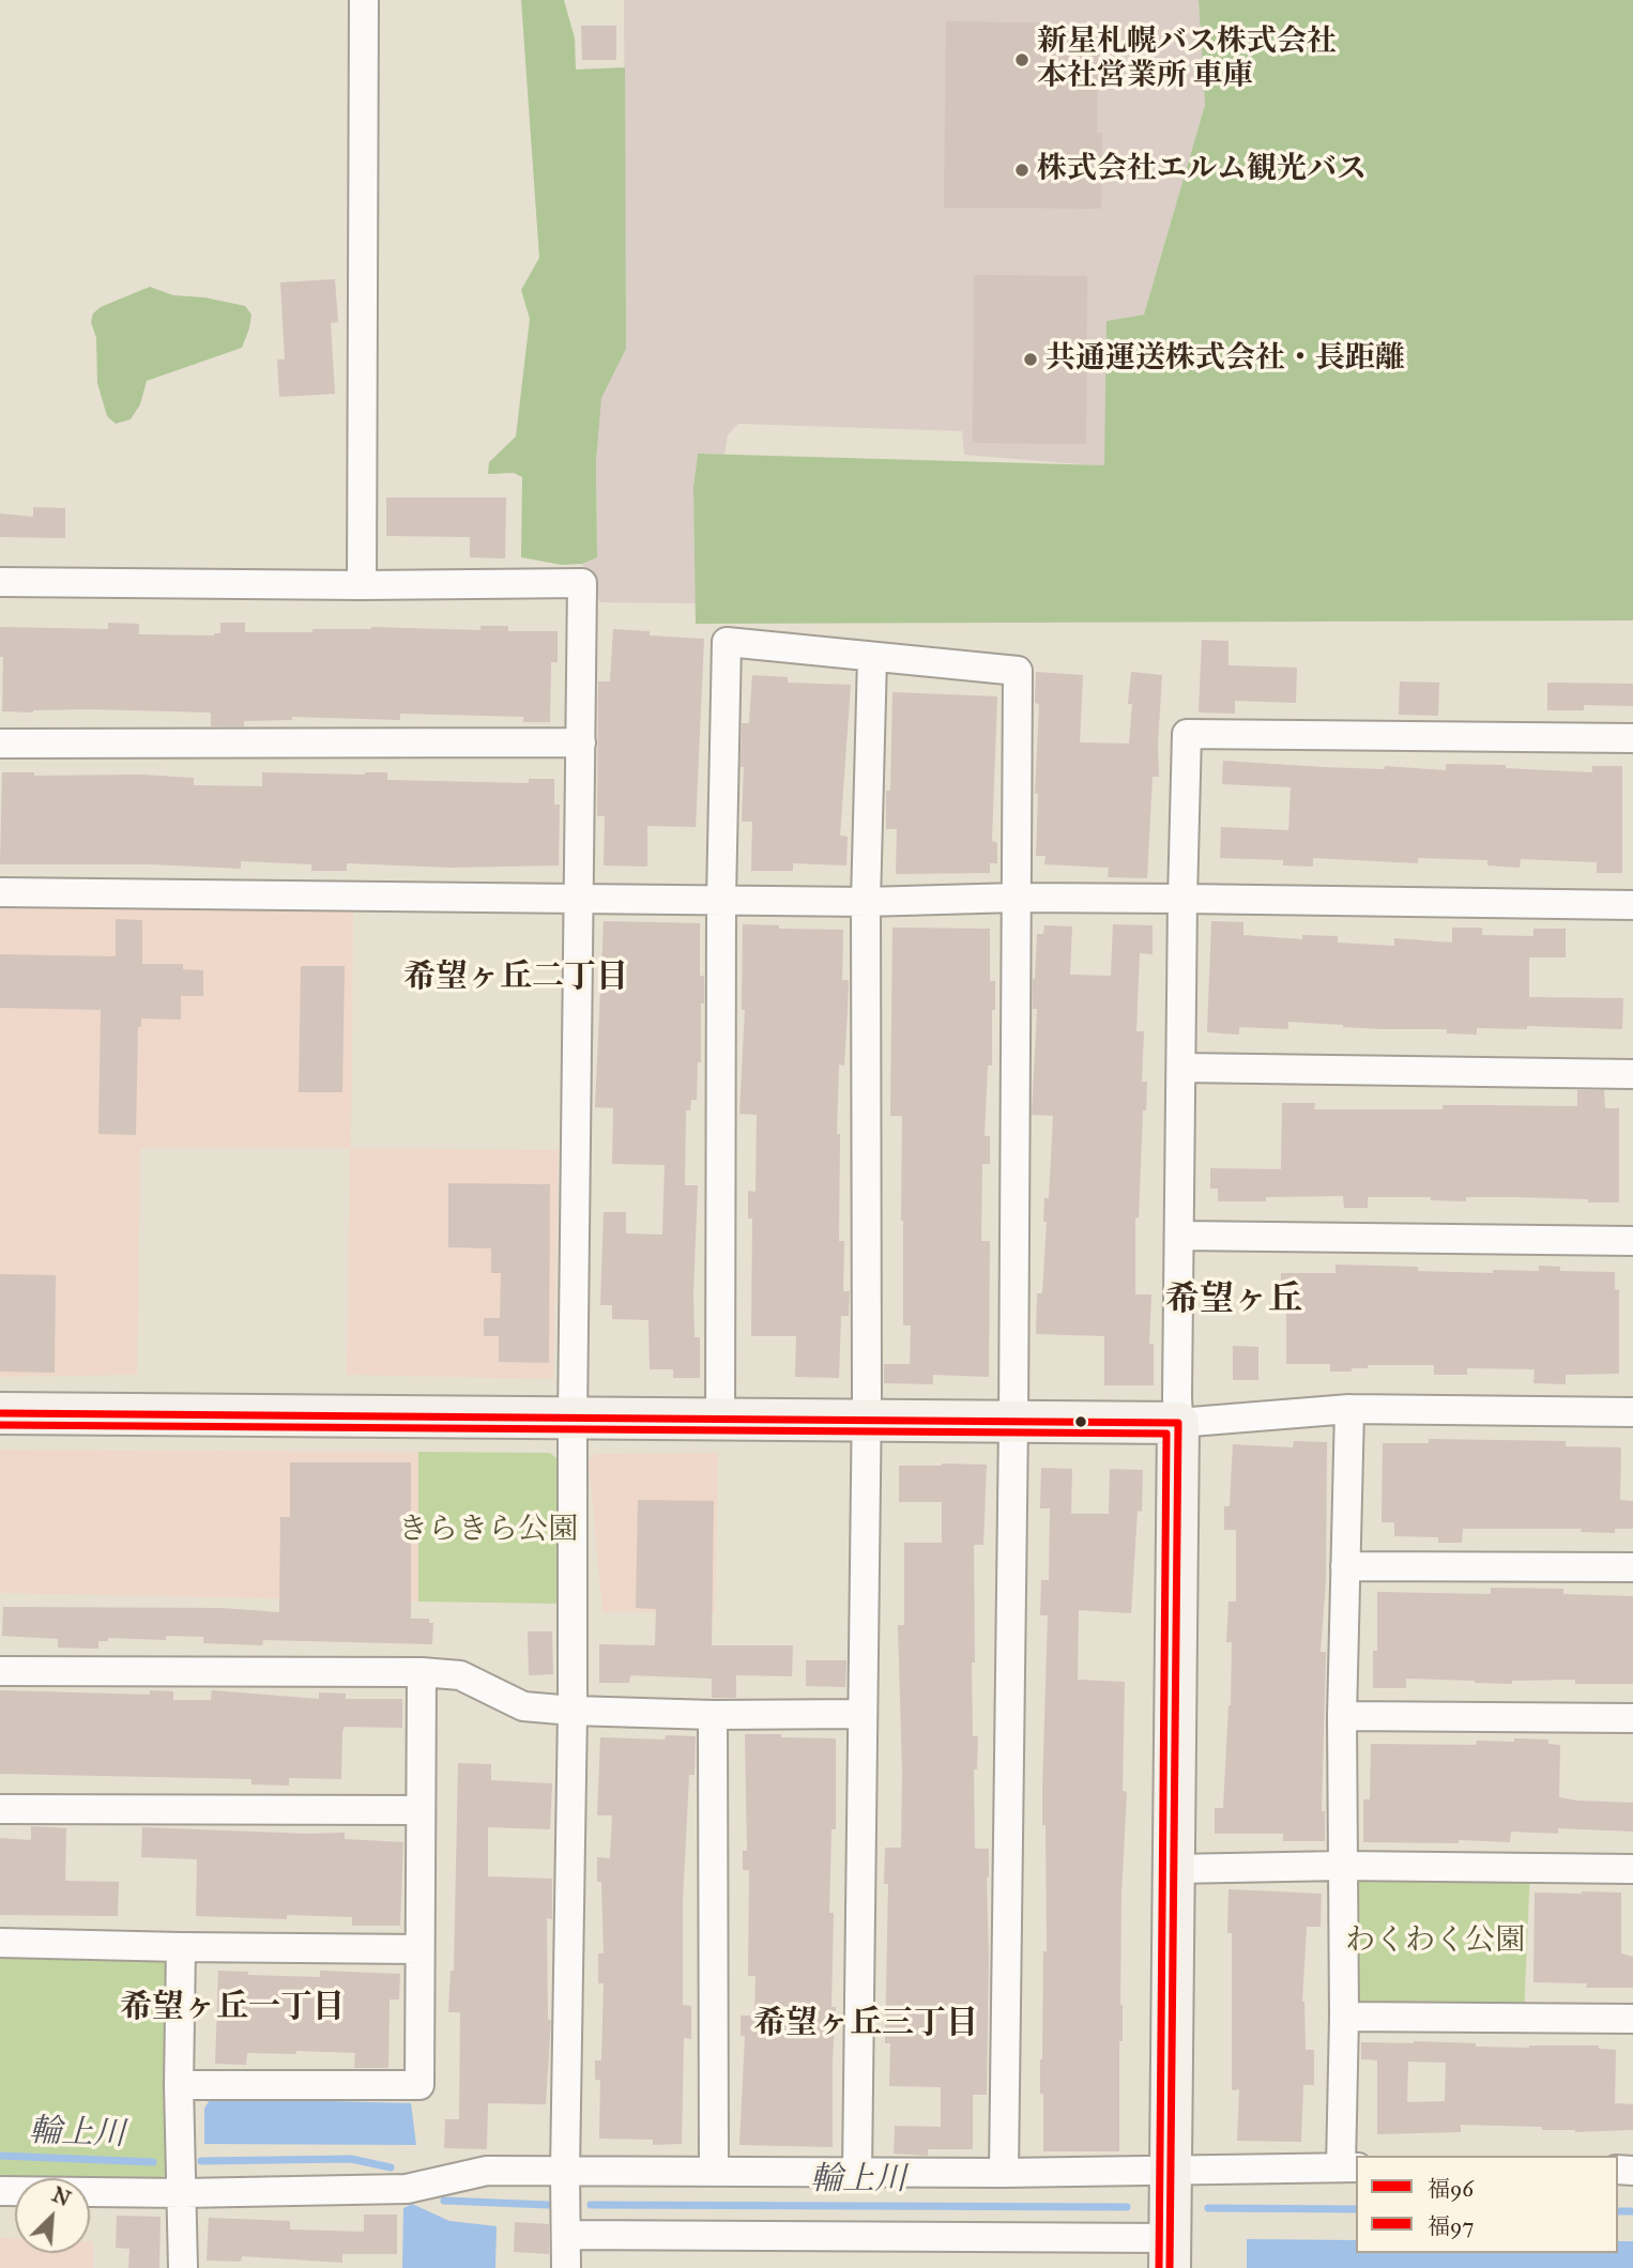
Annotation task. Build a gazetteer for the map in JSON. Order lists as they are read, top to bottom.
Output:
{
  "districts": [
    "希望ヶ丘二丁目",
    "希望ヶ丘",
    "希望ヶ丘一丁目",
    "希望ヶ丘三丁目"
  ],
  "water": ["輪上川"],
  "parks": ["きらきら公園", "わくわく公園"],
  "places": ["新星札幌バス株式会社 本社営業所 車庫", "株式会社エルム観光バス", "共通運送株式会社・長距離"],
  "lines": ["transit line 福96", "transit line 福97"],
  "legend": ["福96", "福97"],
  "north": "top right"
}
